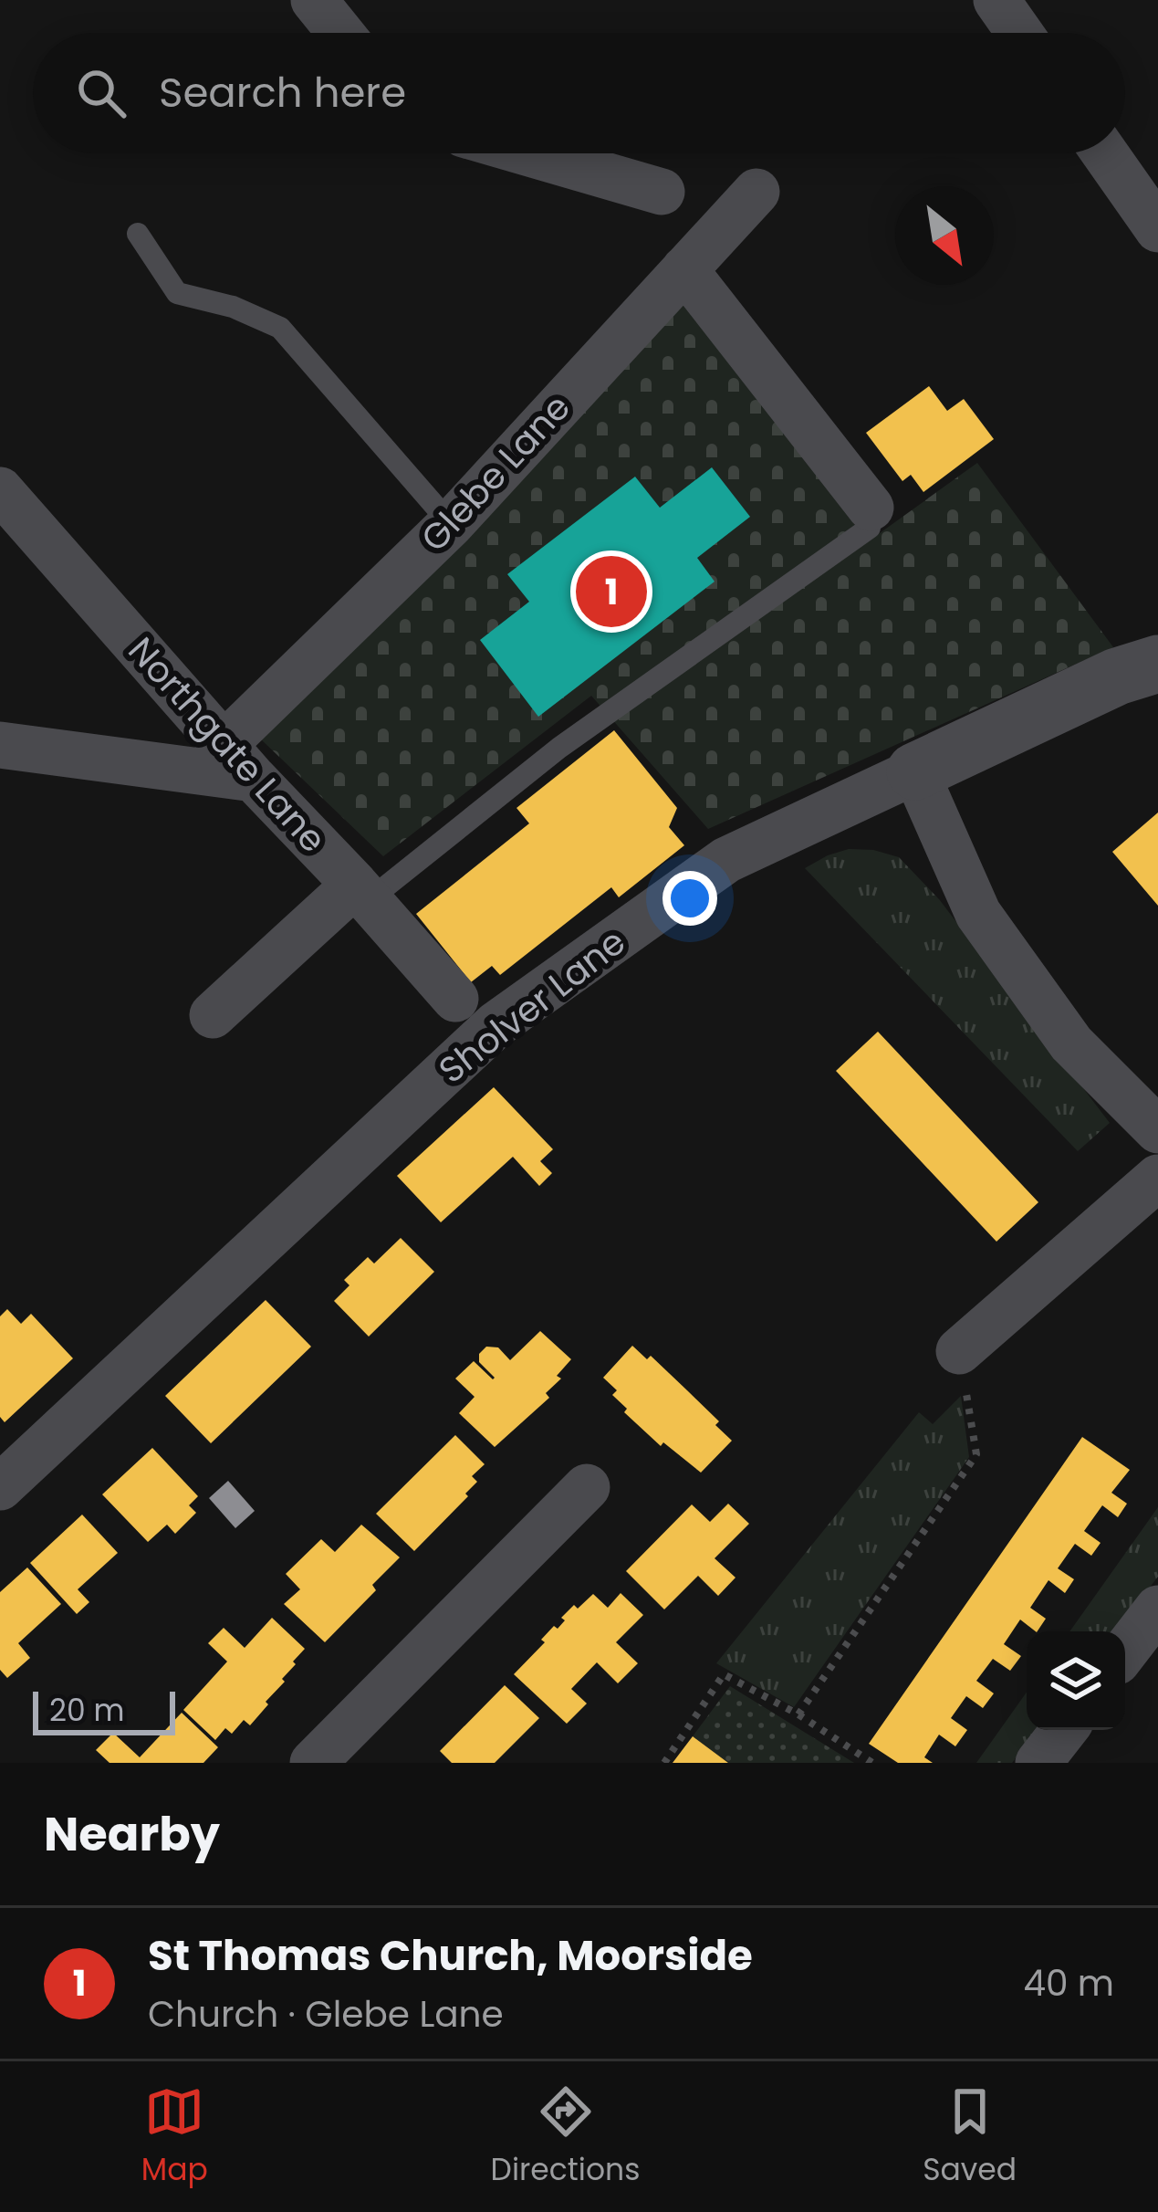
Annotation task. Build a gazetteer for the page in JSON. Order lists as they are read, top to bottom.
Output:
{
  "streets": {
    "street": ["Glebe Lane", "Northgate Lane", "Sholver Lane"]
  },
  "crossings": [
    ["Glebe Lane", "Northgate Lane"]
  ],
  "scale_bar": "20 m",
  "north": "bottom right",
  "page": {
    "search": "Search here",
    "pins": "1",
    "scale": "20 m",
    "heading": "Nearby",
    "list": [
      {
        "mark": "1",
        "name": "St Thomas Church, Moorside",
        "note": "Church · Glebe Lane",
        "value": "40 m"
      }
    ],
    "nav": ["Map", "Directions", "Saved"]
  }
}
